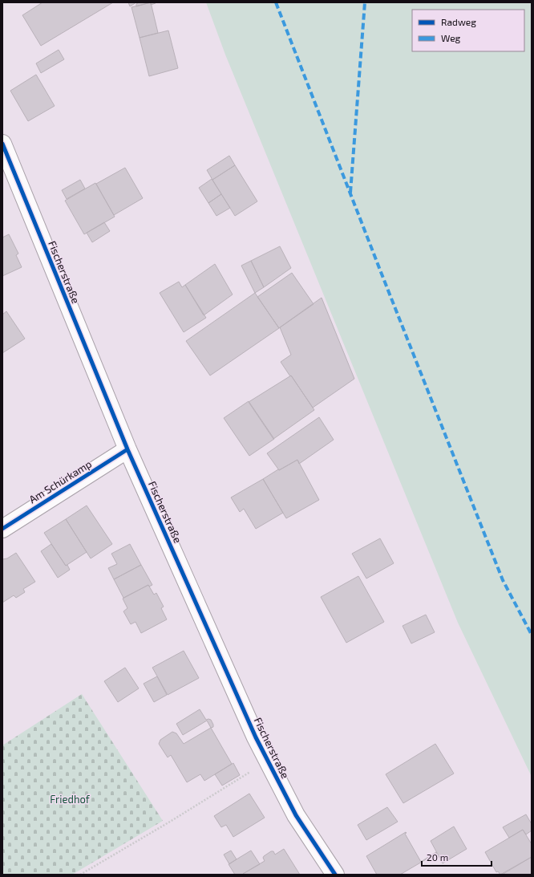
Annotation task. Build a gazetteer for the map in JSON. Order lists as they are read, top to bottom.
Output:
{
  "streets": {
    "street": ["Fischerstraße", "Am Schürkamp"]
  },
  "crossings": [
    ["Fischerstraße", "Am Schürkamp"]
  ],
  "parks": ["Friedhof"],
  "legend": ["Radweg", "Weg"],
  "scale_bar": "20 m"
}
